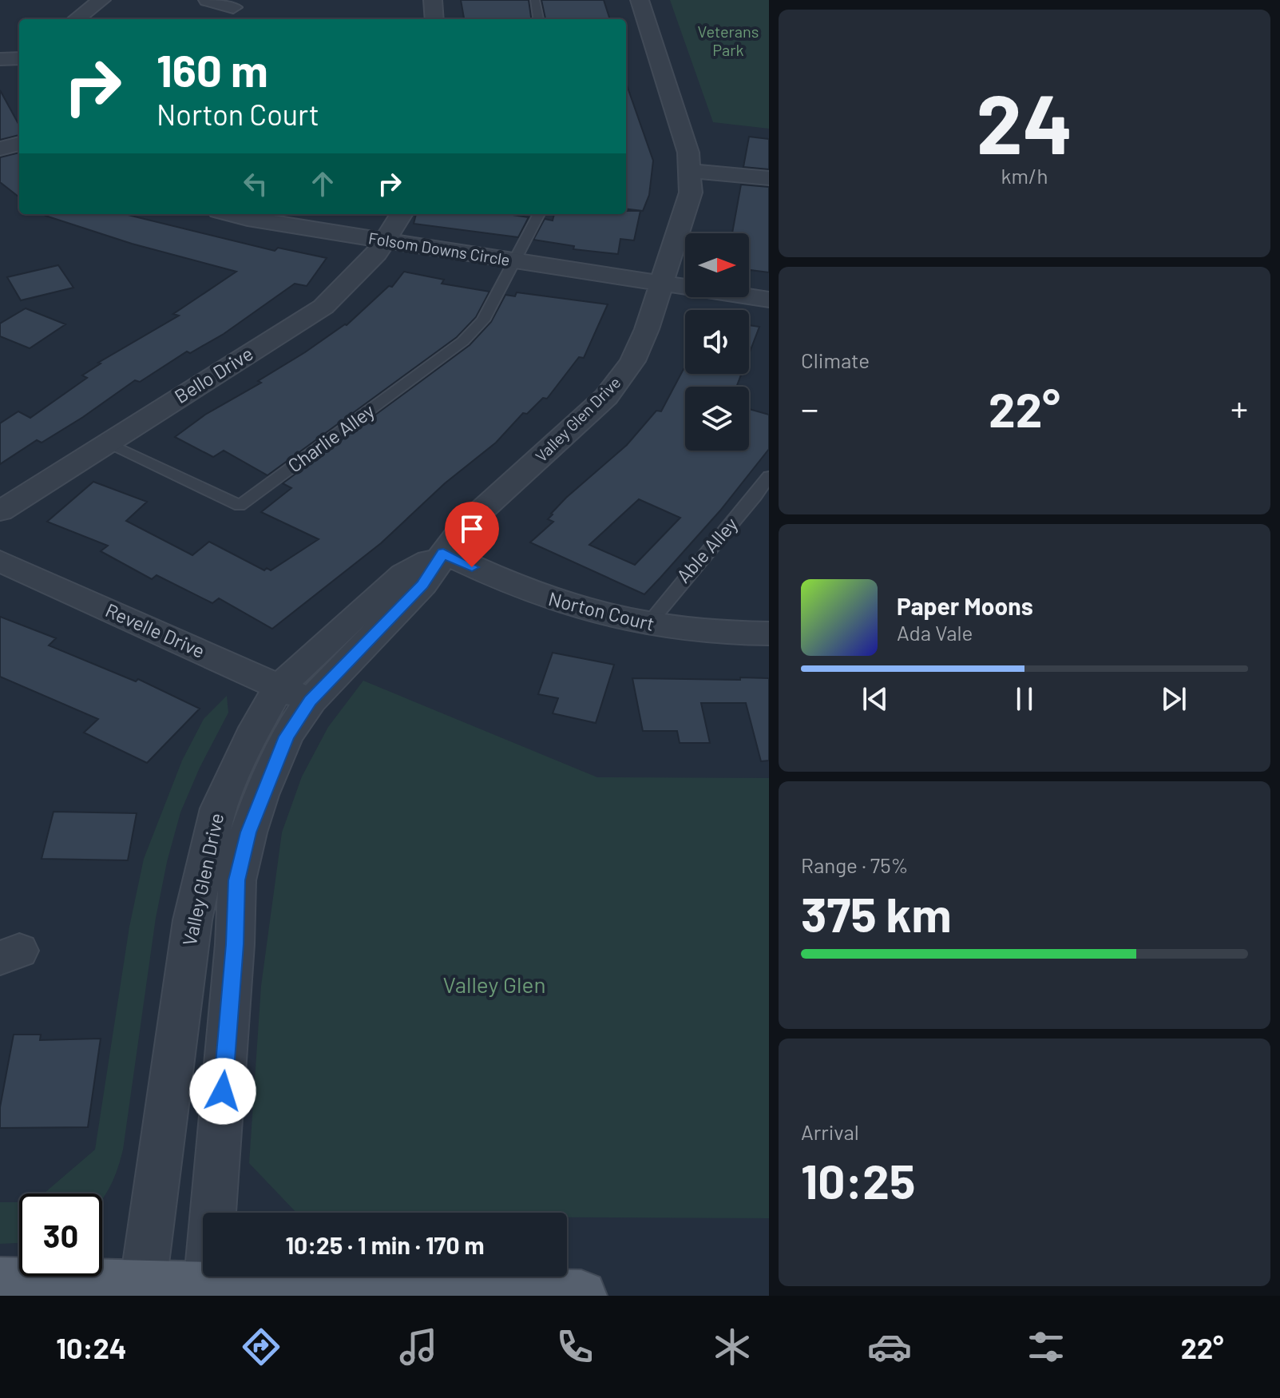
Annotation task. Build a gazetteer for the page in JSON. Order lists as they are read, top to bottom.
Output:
{
  "streets": {
    "street": [
      "Folsom Downs Circle",
      "Bello Drive",
      "Valley Glen Drive",
      "Norton Court",
      "Revelle Drive"
    ],
    "lane": ["Charlie Alley", "Able Alley"]
  },
  "crossings": [
    ["Folsom Downs Circle", "Bello Drive"],
    ["Folsom Downs Circle", "Valley Glen Drive"],
    ["Folsom Downs Circle", "Charlie Alley"],
    ["Bello Drive", "Charlie Alley"],
    ["Valley Glen Drive", "Norton Court"],
    ["Valley Glen Drive", "Revelle Drive"],
    ["Able Alley", "Norton Court"]
  ],
  "parks": ["Veterans Park", "Valley Glen"],
  "north": "right",
  "page": {
    "tile": [
      ["24", "km/h"],
      "Climate",
      ["Range · 75%", "375 km"],
      ["Arrival", "10:25"]
    ],
    "turn": ["160 m", "Norton Court"],
    "heat": ["−", "22°", "+"],
    "song": ["Paper Moons", "Ada Vale"],
    "limit": "30",
    "trip": "10:25 · 1 min · 170 m",
    "tabs": ["10:24", "22°"]
  }
}
